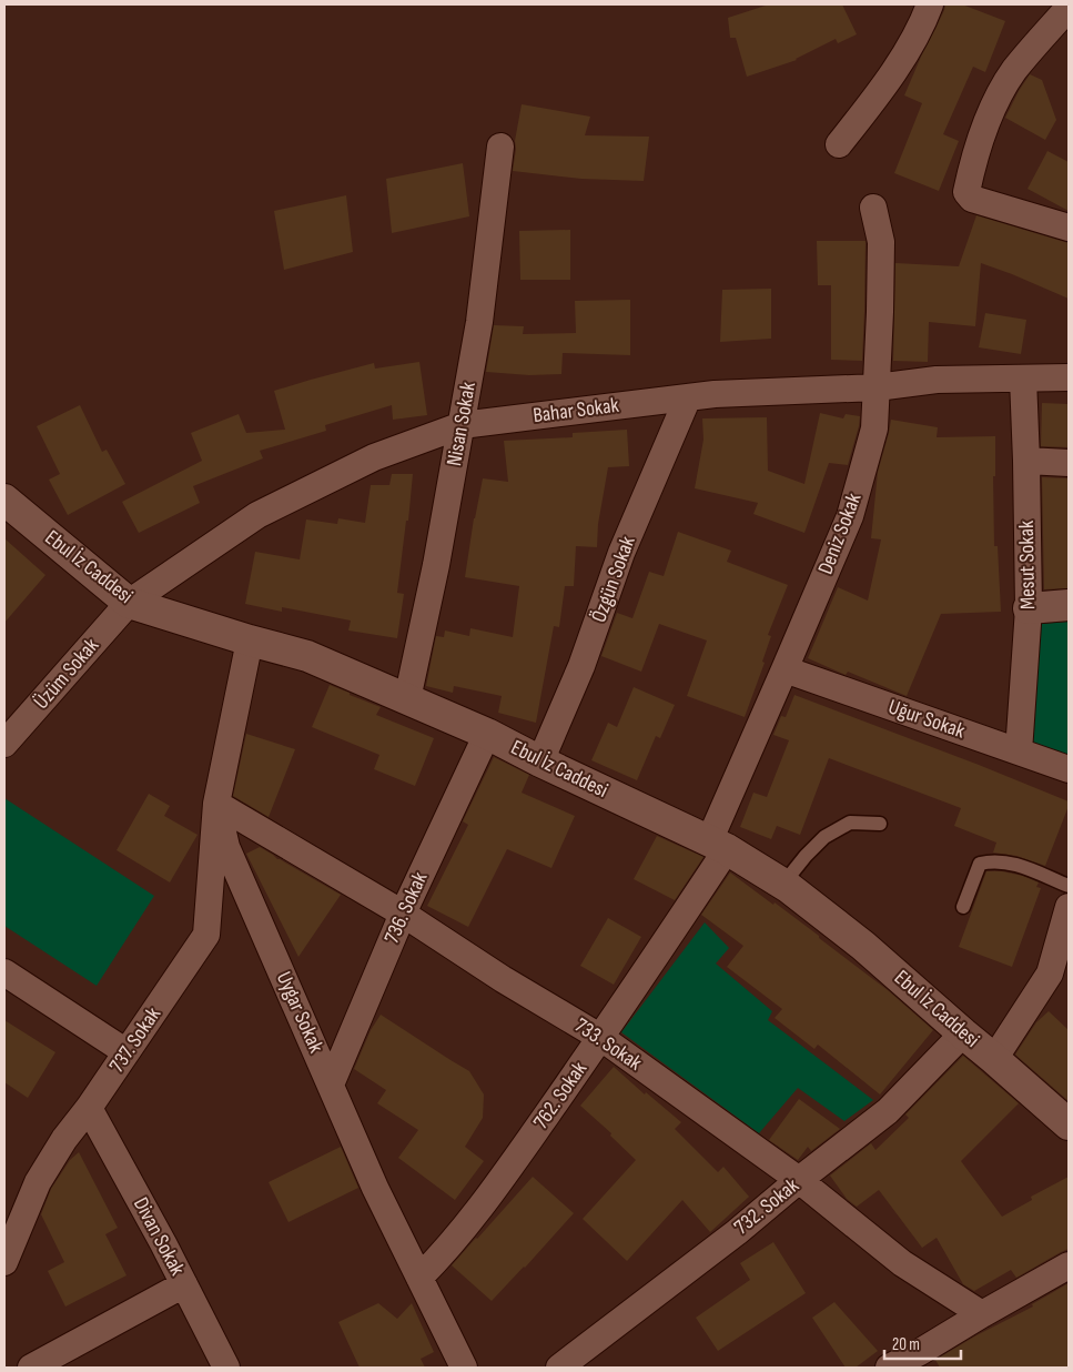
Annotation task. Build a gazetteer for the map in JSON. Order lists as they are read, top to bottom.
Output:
{
  "streets": {
    "street": [
      "Bahar Sokak",
      "Nisan Sokak",
      "Deniz Sokak",
      "Mesut Sokak",
      "Ebul İz Caddesi",
      "Özgün Sokak",
      "Üzüm Sokak",
      "Uğur Sokak",
      "736. Sokak",
      "Uygar Sokak",
      "737. Sokak",
      "733. Sokak",
      "762. Sokak",
      "732. Sokak",
      "Divan Sokak"
    ]
  },
  "crossings": [
    ["Bahar Sokak", "Nisan Sokak"],
    ["Bahar Sokak", "Deniz Sokak"],
    ["Bahar Sokak", "Mesut Sokak"],
    ["Bahar Sokak", "Ebul İz Caddesi"],
    ["Bahar Sokak", "Özgün Sokak"],
    ["Bahar Sokak", "Üzüm Sokak"],
    ["Nisan Sokak", "Ebul İz Caddesi"],
    ["Deniz Sokak", "Ebul İz Caddesi"],
    ["Deniz Sokak", "Uğur Sokak"],
    ["Deniz Sokak", "762. Sokak"],
    ["Mesut Sokak", "Uğur Sokak"],
    ["Ebul İz Caddesi", "Özgün Sokak"],
    ["Ebul İz Caddesi", "Üzüm Sokak"],
    ["Ebul İz Caddesi", "736. Sokak"],
    ["Ebul İz Caddesi", "Uygar Sokak"],
    ["Ebul İz Caddesi", "762. Sokak"],
    ["Ebul İz Caddesi", "732. Sokak"],
    ["736. Sokak", "Uygar Sokak"],
    ["736. Sokak", "733. Sokak"],
    ["Uygar Sokak", "737. Sokak"],
    ["Uygar Sokak", "733. Sokak"],
    ["Uygar Sokak", "762. Sokak"],
    ["737. Sokak", "733. Sokak"],
    ["737. Sokak", "Divan Sokak"],
    ["733. Sokak", "762. Sokak"],
    ["733. Sokak", "732. Sokak"]
  ],
  "scale_bar": "20 m"
}
